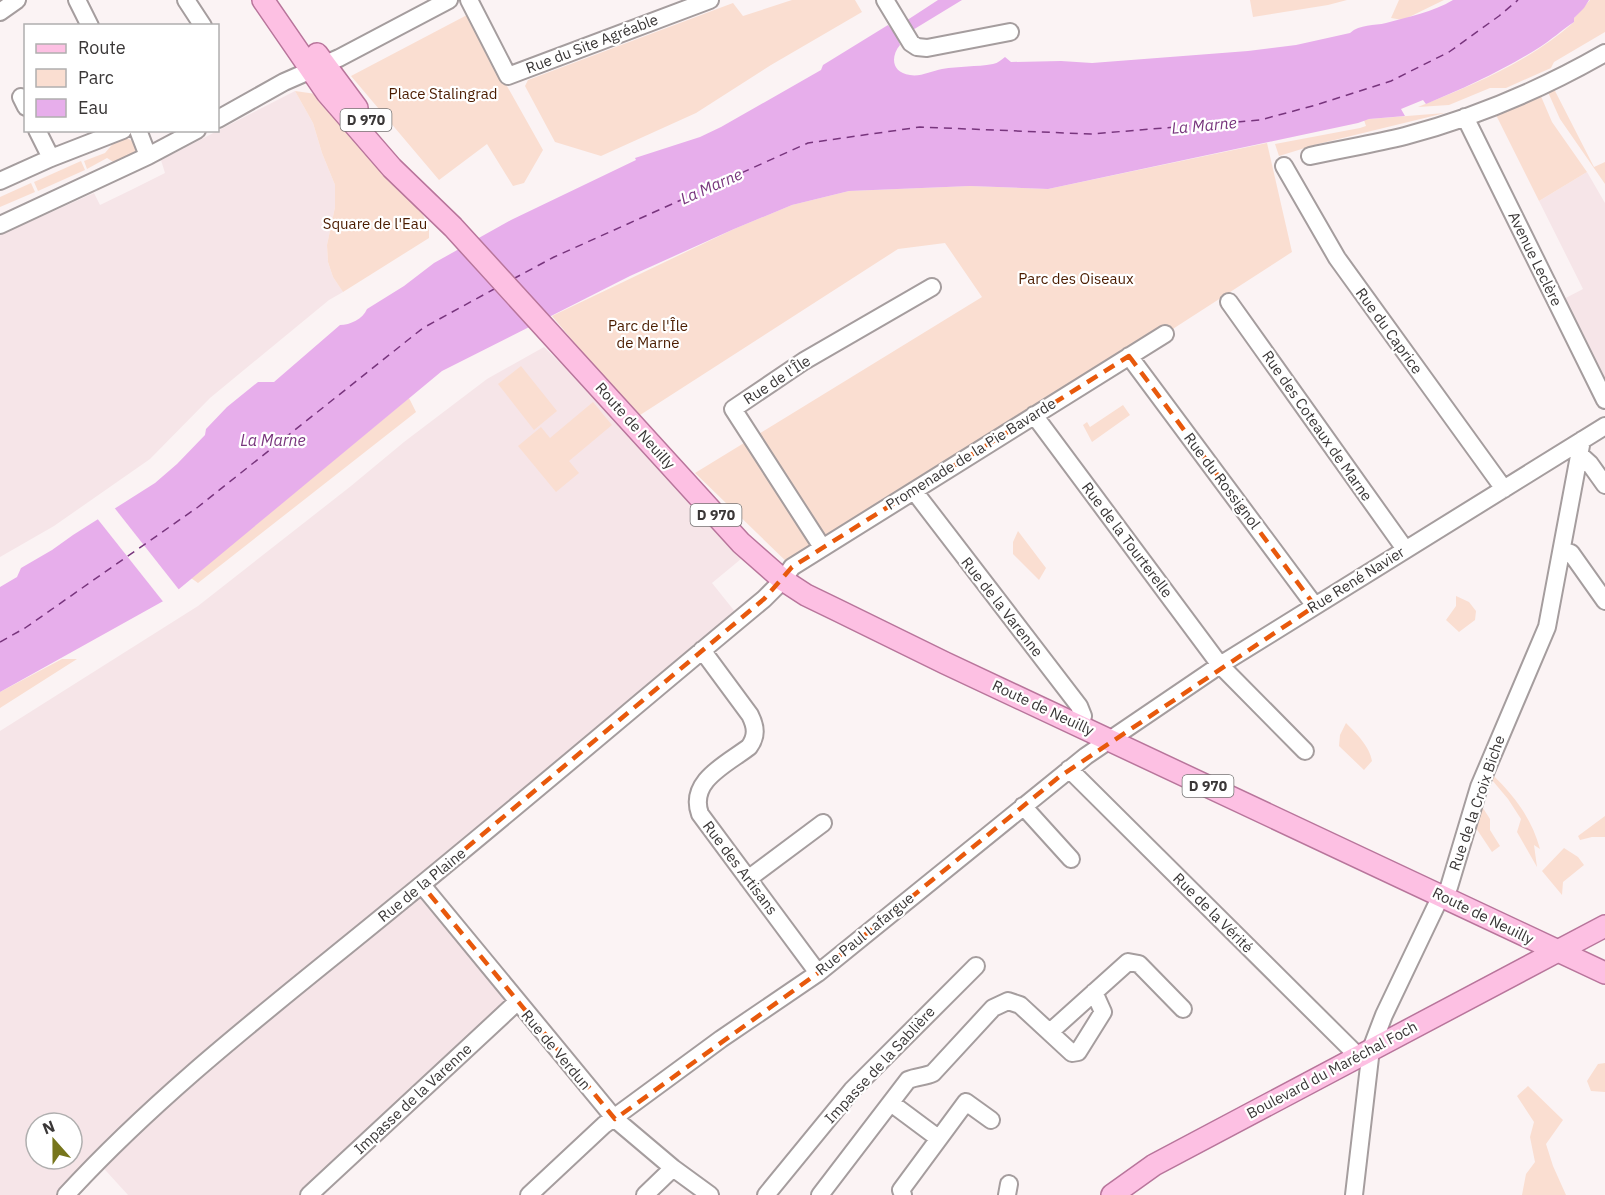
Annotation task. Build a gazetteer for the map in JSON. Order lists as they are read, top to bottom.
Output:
{
  "streets": {
    "main road": ["D 970", "Route de Neuilly", "Boulevard du Maréchal Foch"],
    "street": [
      "Rue du Site Agréable",
      "Avenue Leclère",
      "Rue du Caprice",
      "Rue de l'Île",
      "Rue des Coteaux de Marne",
      "Promenade de la Pie Bavarde",
      "Rue du Rossignol",
      "Rue de la Tourterelle",
      "Rue René Navier",
      "Rue de la Varenne",
      "Rue de la Croix Biche",
      "Rue des Artisans",
      "Rue de la Plaine",
      "Rue de la Vérité",
      "Rue Paul Lafargue",
      "Rue de Verdun",
      "Impasse de la Sablière",
      "Impasse de la Varenne"
    ]
  },
  "crossings": [
    ["D 970", "Route de Neuilly"],
    ["Rue du Caprice", "Rue René Navier"],
    ["Rue de l'Île", "Promenade de la Pie Bavarde"],
    ["Route de Neuilly", "Promenade de la Pie Bavarde"],
    ["Route de Neuilly", "Rue René Navier"],
    ["Route de Neuilly", "Rue de la Varenne"],
    ["Route de Neuilly", "Rue de la Croix Biche"],
    ["Route de Neuilly", "Rue de la Plaine"],
    ["Route de Neuilly", "Rue Paul Lafargue"],
    ["Route de Neuilly", "Boulevard du Maréchal Foch"],
    ["Rue des Coteaux de Marne", "Rue René Navier"],
    ["Promenade de la Pie Bavarde", "Rue du Rossignol"],
    ["Promenade de la Pie Bavarde", "Rue de la Tourterelle"],
    ["Promenade de la Pie Bavarde", "Rue de la Varenne"],
    ["Promenade de la Pie Bavarde", "Rue de la Plaine"],
    ["Rue du Rossignol", "Rue René Navier"],
    ["Rue de la Tourterelle", "Rue René Navier"],
    ["Rue René Navier", "Rue de la Croix Biche"],
    ["Rue René Navier", "Rue Paul Lafargue"],
    ["Rue de la Croix Biche", "Rue de la Vérité"],
    ["Rue de la Croix Biche", "Boulevard du Maréchal Foch"],
    ["Rue des Artisans", "Rue de la Plaine"],
    ["Rue des Artisans", "Rue Paul Lafargue"],
    ["Rue de la Plaine", "Rue de Verdun"],
    ["Rue de la Vérité", "Rue Paul Lafargue"],
    ["Rue de la Vérité", "Boulevard du Maréchal Foch"],
    ["Rue Paul Lafargue", "Rue de Verdun"],
    ["Rue de Verdun", "Impasse de la Varenne"]
  ],
  "water": ["La Marne"],
  "parks": [
    "Place Stalingrad",
    "Square de l'Eau",
    "Parc des Oiseaux",
    "Parc de l'Île de Marne"
  ],
  "legend": ["Route", "Parc", "Eau"],
  "north": "top"
}
